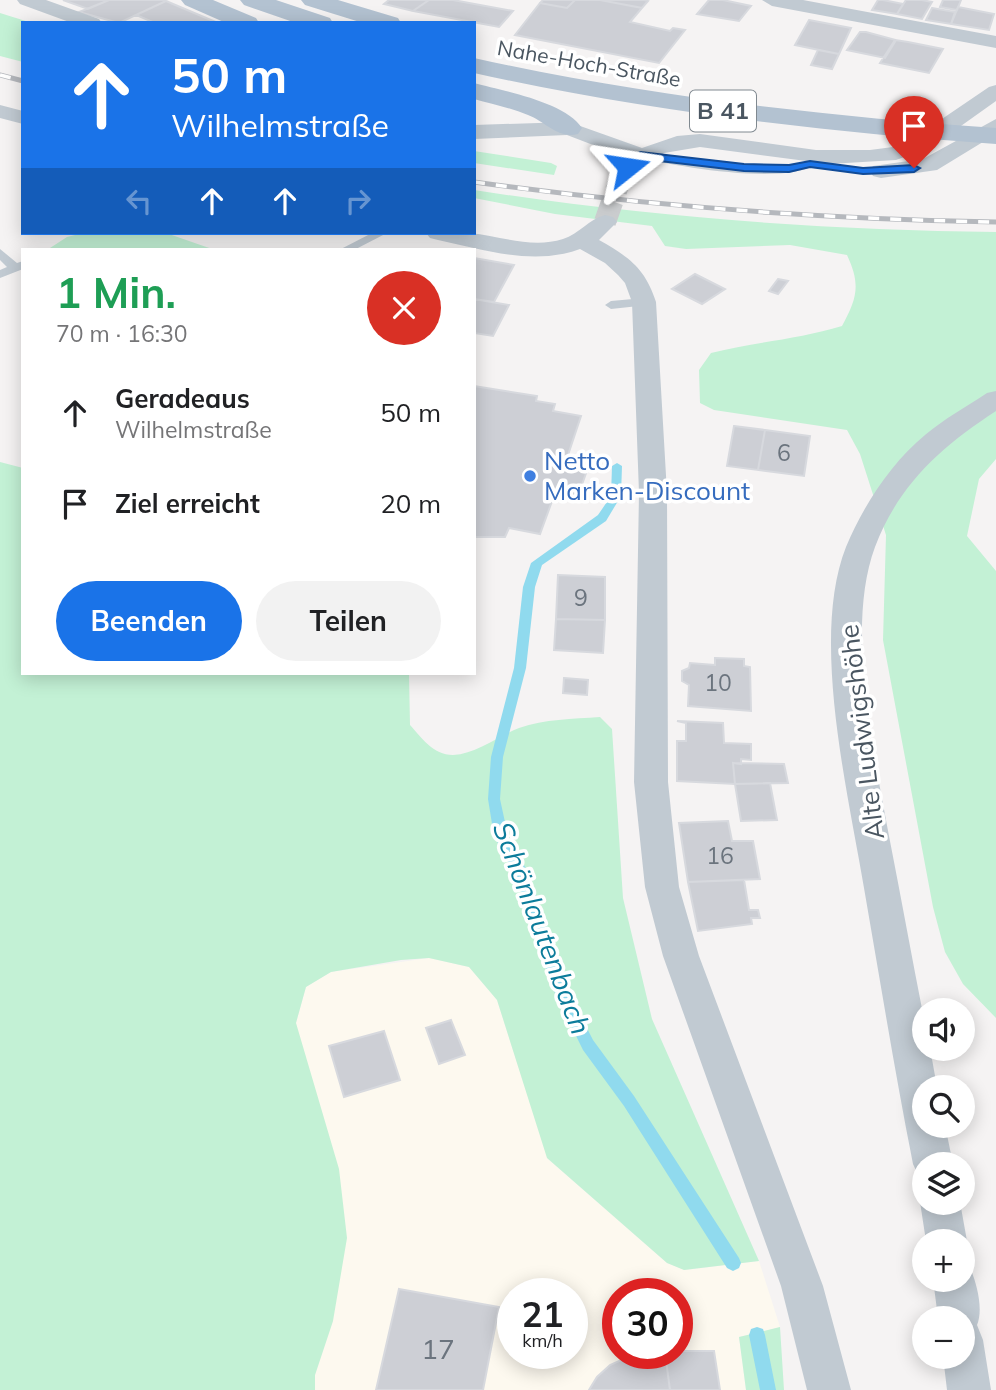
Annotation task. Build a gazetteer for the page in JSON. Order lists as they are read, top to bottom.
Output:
{
  "streets": {
    "main road": ["Nahe-Hoch-Straße", "B 41"],
    "street": ["Alte Ludwigshöhe"]
  },
  "water": ["Schönlautenbach"],
  "places": ["Netto Marken-Discount"],
  "house_numbers": [
    "6",
    "9",
    "10",
    "16",
    "17"
  ],
  "page": {
    "turn": ["50 m", "Wilhelmstraße"],
    "heading": ["1 Min.", "70 m · 16:30"],
    "list": [
      {
        "name": "Geradeaus",
        "note": "Wilhelmstraße",
        "value": "50 m"
      },
      {
        "name": "Ziel erreicht",
        "value": "20 m"
      }
    ],
    "buttons": ["Beenden", "Teilen"],
    "map_buttons": ["+", "−"],
    "speed": "21 km/h",
    "limit": "30"
  }
}
